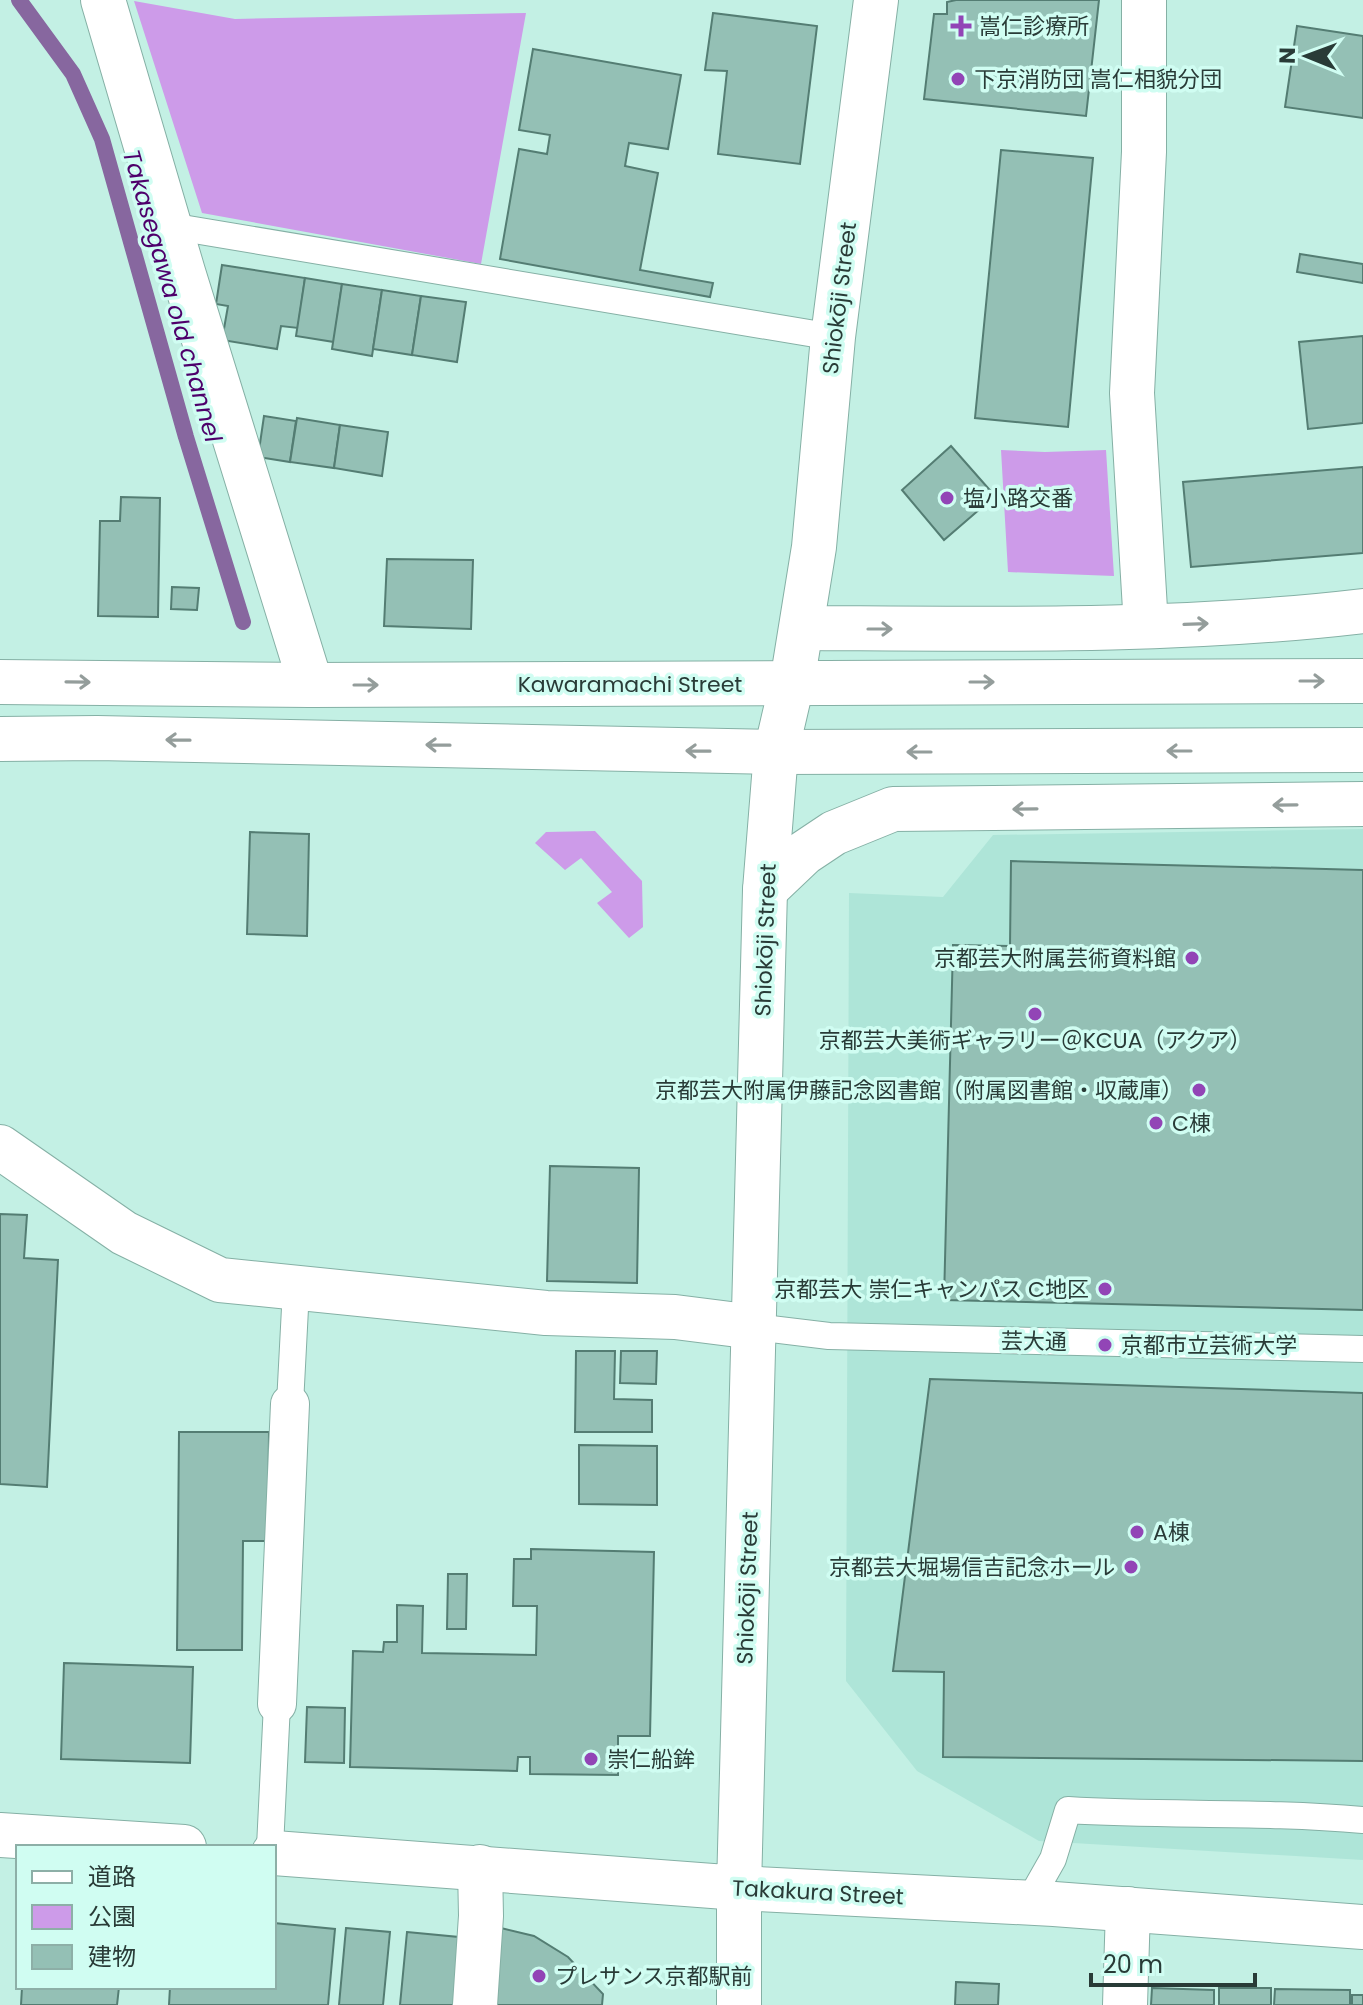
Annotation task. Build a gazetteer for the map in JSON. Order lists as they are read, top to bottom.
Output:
{
  "streets": {
    "main road": ["Shiokōji Street", "Kawaramachi Street", "Takakura Street"],
    "lane": ["芸大通"]
  },
  "crossings": [
    ["Shiokōji Street", "Kawaramachi Street"],
    ["Shiokōji Street", "芸大通"],
    ["Shiokōji Street", "Takakura Street"]
  ],
  "water": ["Takasegawa old channel"],
  "places": {
    "health": ["嵩仁診療所"],
    "other": [
      "下京消防団 嵩仁相貌分団",
      "塩小路交番",
      "京都芸大附属芸術資料館",
      "京都芸大美術ギャラリー＠KCUA（アクア）",
      "京都芸大附属伊藤記念図書館（附属図書館・収蔵庫）",
      "C棟",
      "京都芸大 崇仁キャンパス C地区",
      "京都市立芸術大学",
      "A棟",
      "京都芸大堀場信吉記念ホール",
      "崇仁船鉾",
      "プレサンス京都駅前"
    ]
  },
  "legend": ["道路", "公園", "建物"],
  "scale_bar": "20 m",
  "north": "left"
}
